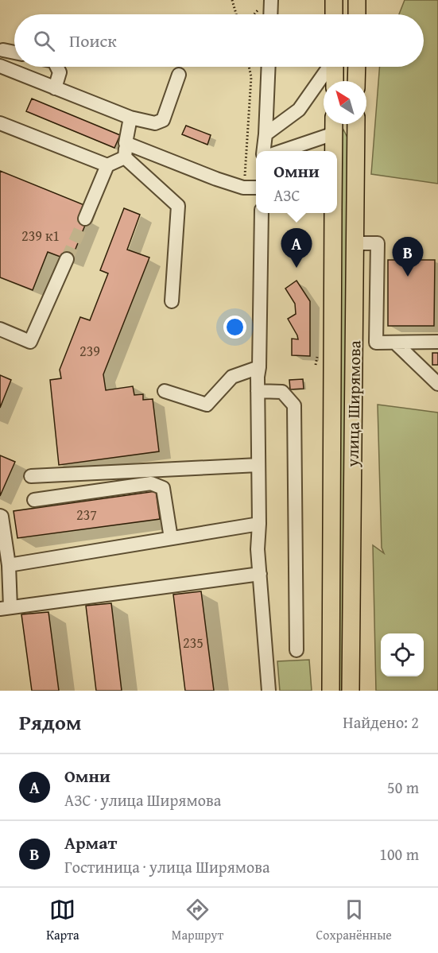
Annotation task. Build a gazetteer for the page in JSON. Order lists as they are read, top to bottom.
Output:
{
  "streets": {
    "main road": ["улица Ширямова"]
  },
  "house_numbers": [
    "239 к1",
    "239",
    "237",
    "235"
  ],
  "north": "top left",
  "page": {
    "search": "Поиск",
    "popup": ["Омни", "АЗС"],
    "pins": ["A", "B"],
    "heading": ["Рядом", "Найдено: 2"],
    "list": [
      {
        "mark": "A",
        "name": "Омни",
        "note": "АЗС · улица Ширямова",
        "value": "50 m"
      },
      {
        "mark": "B",
        "name": "Армат",
        "note": "Гостиница · улица Ширямова",
        "value": "100 m"
      }
    ],
    "nav": ["Карта", "Маршрут", "Сохранённые"]
  }
}
